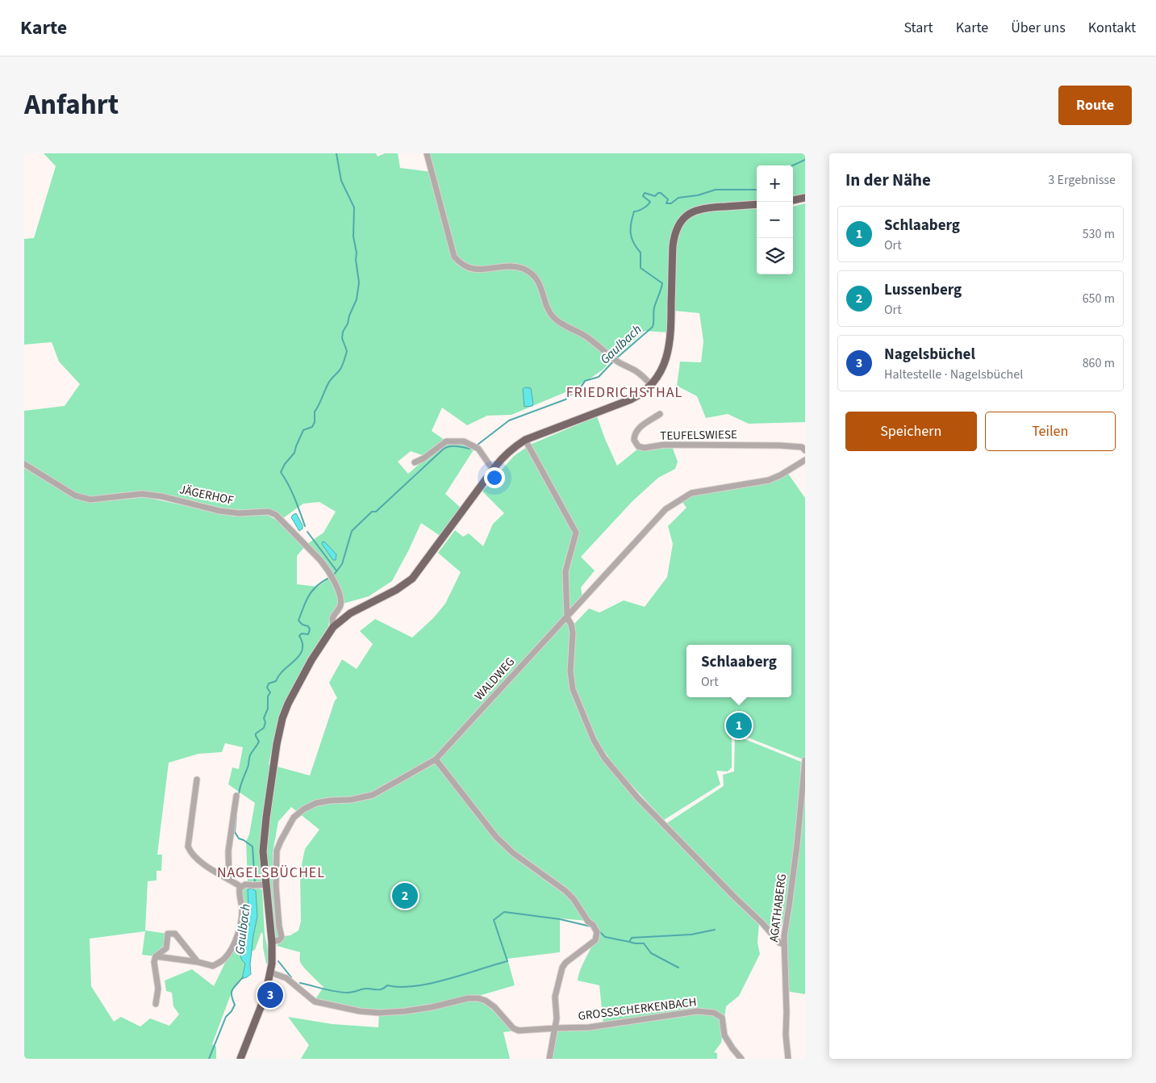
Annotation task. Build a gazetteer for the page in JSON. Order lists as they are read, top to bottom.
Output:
{
  "streets": {
    "street": [
      "TEUFELSWIESE",
      "JÄGERHOF",
      "WALDWEG",
      "AGATHABERG",
      "GROSSSCHERKENBACH"
    ]
  },
  "districts": ["FRIEDRICHSTHAL", "NAGELSBÜCHEL"],
  "water": ["Gaulbach"],
  "page": {
    "header": "Karte",
    "nav": [
      "Start",
      "Karte",
      "Über uns",
      "Kontakt"
    ],
    "title": "Anfahrt",
    "buttons": [
      "Route",
      ["Speichern", "Teilen"]
    ],
    "heading": ["In der Nähe", "3 Ergebnisse"],
    "map_buttons": ["+", "−"],
    "list": [
      {
        "mark": "1",
        "name": "Schlaaberg",
        "note": "Ort",
        "value": "530 m"
      },
      {
        "mark": "2",
        "name": "Lussenberg",
        "note": "Ort",
        "value": "650 m"
      },
      {
        "mark": "3",
        "name": "Nagelsbüchel",
        "note": "Haltestelle · Nagelsbüchel",
        "value": "860 m"
      }
    ],
    "popup": ["Schlaaberg", "Ort"],
    "pins": ["1", "2", "3"]
  }
}
